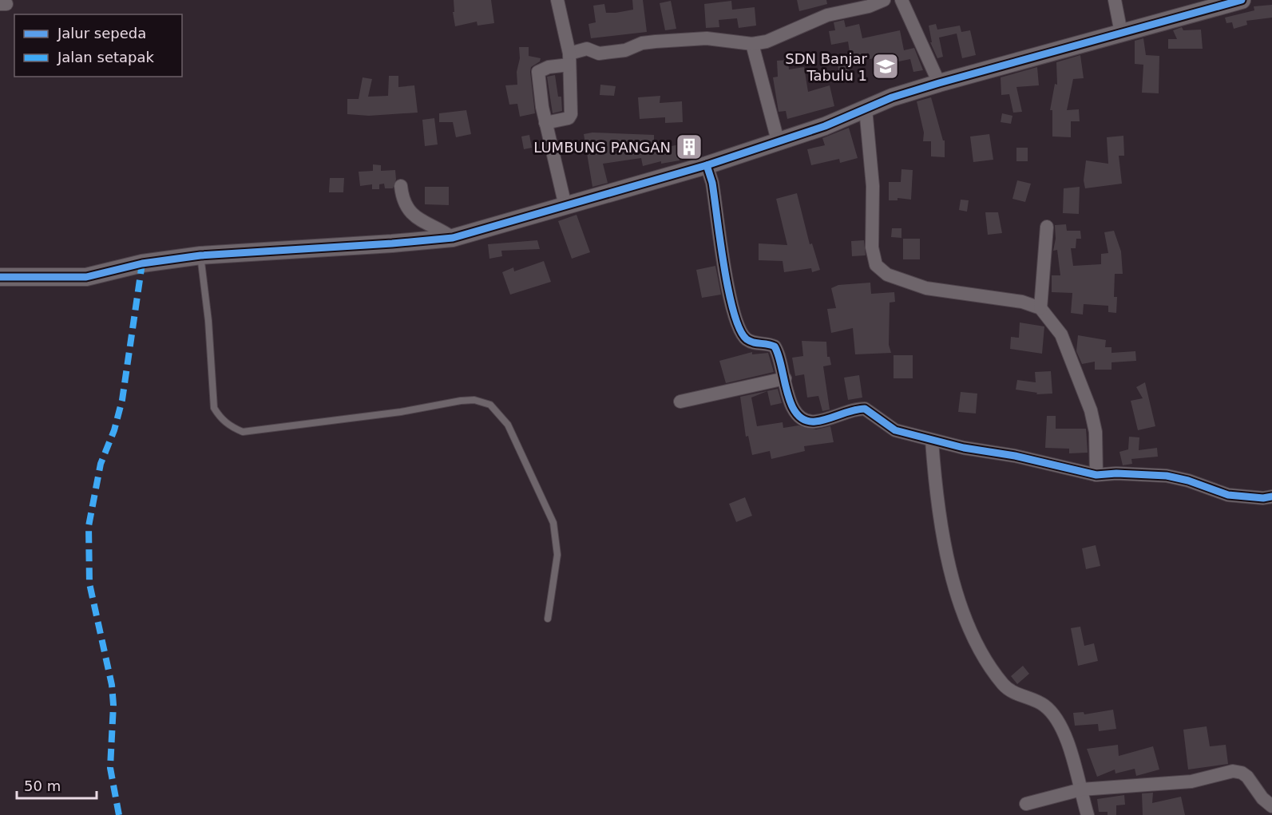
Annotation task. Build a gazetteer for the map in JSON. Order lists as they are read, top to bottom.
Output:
{
  "places": {
    "school or university": ["SDN Banjar Tabulu 1"],
    "building": ["LUMBUNG PANGAN"]
  },
  "legend": ["Jalur sepeda", "Jalan setapak"],
  "scale_bar": "50 m"
}
